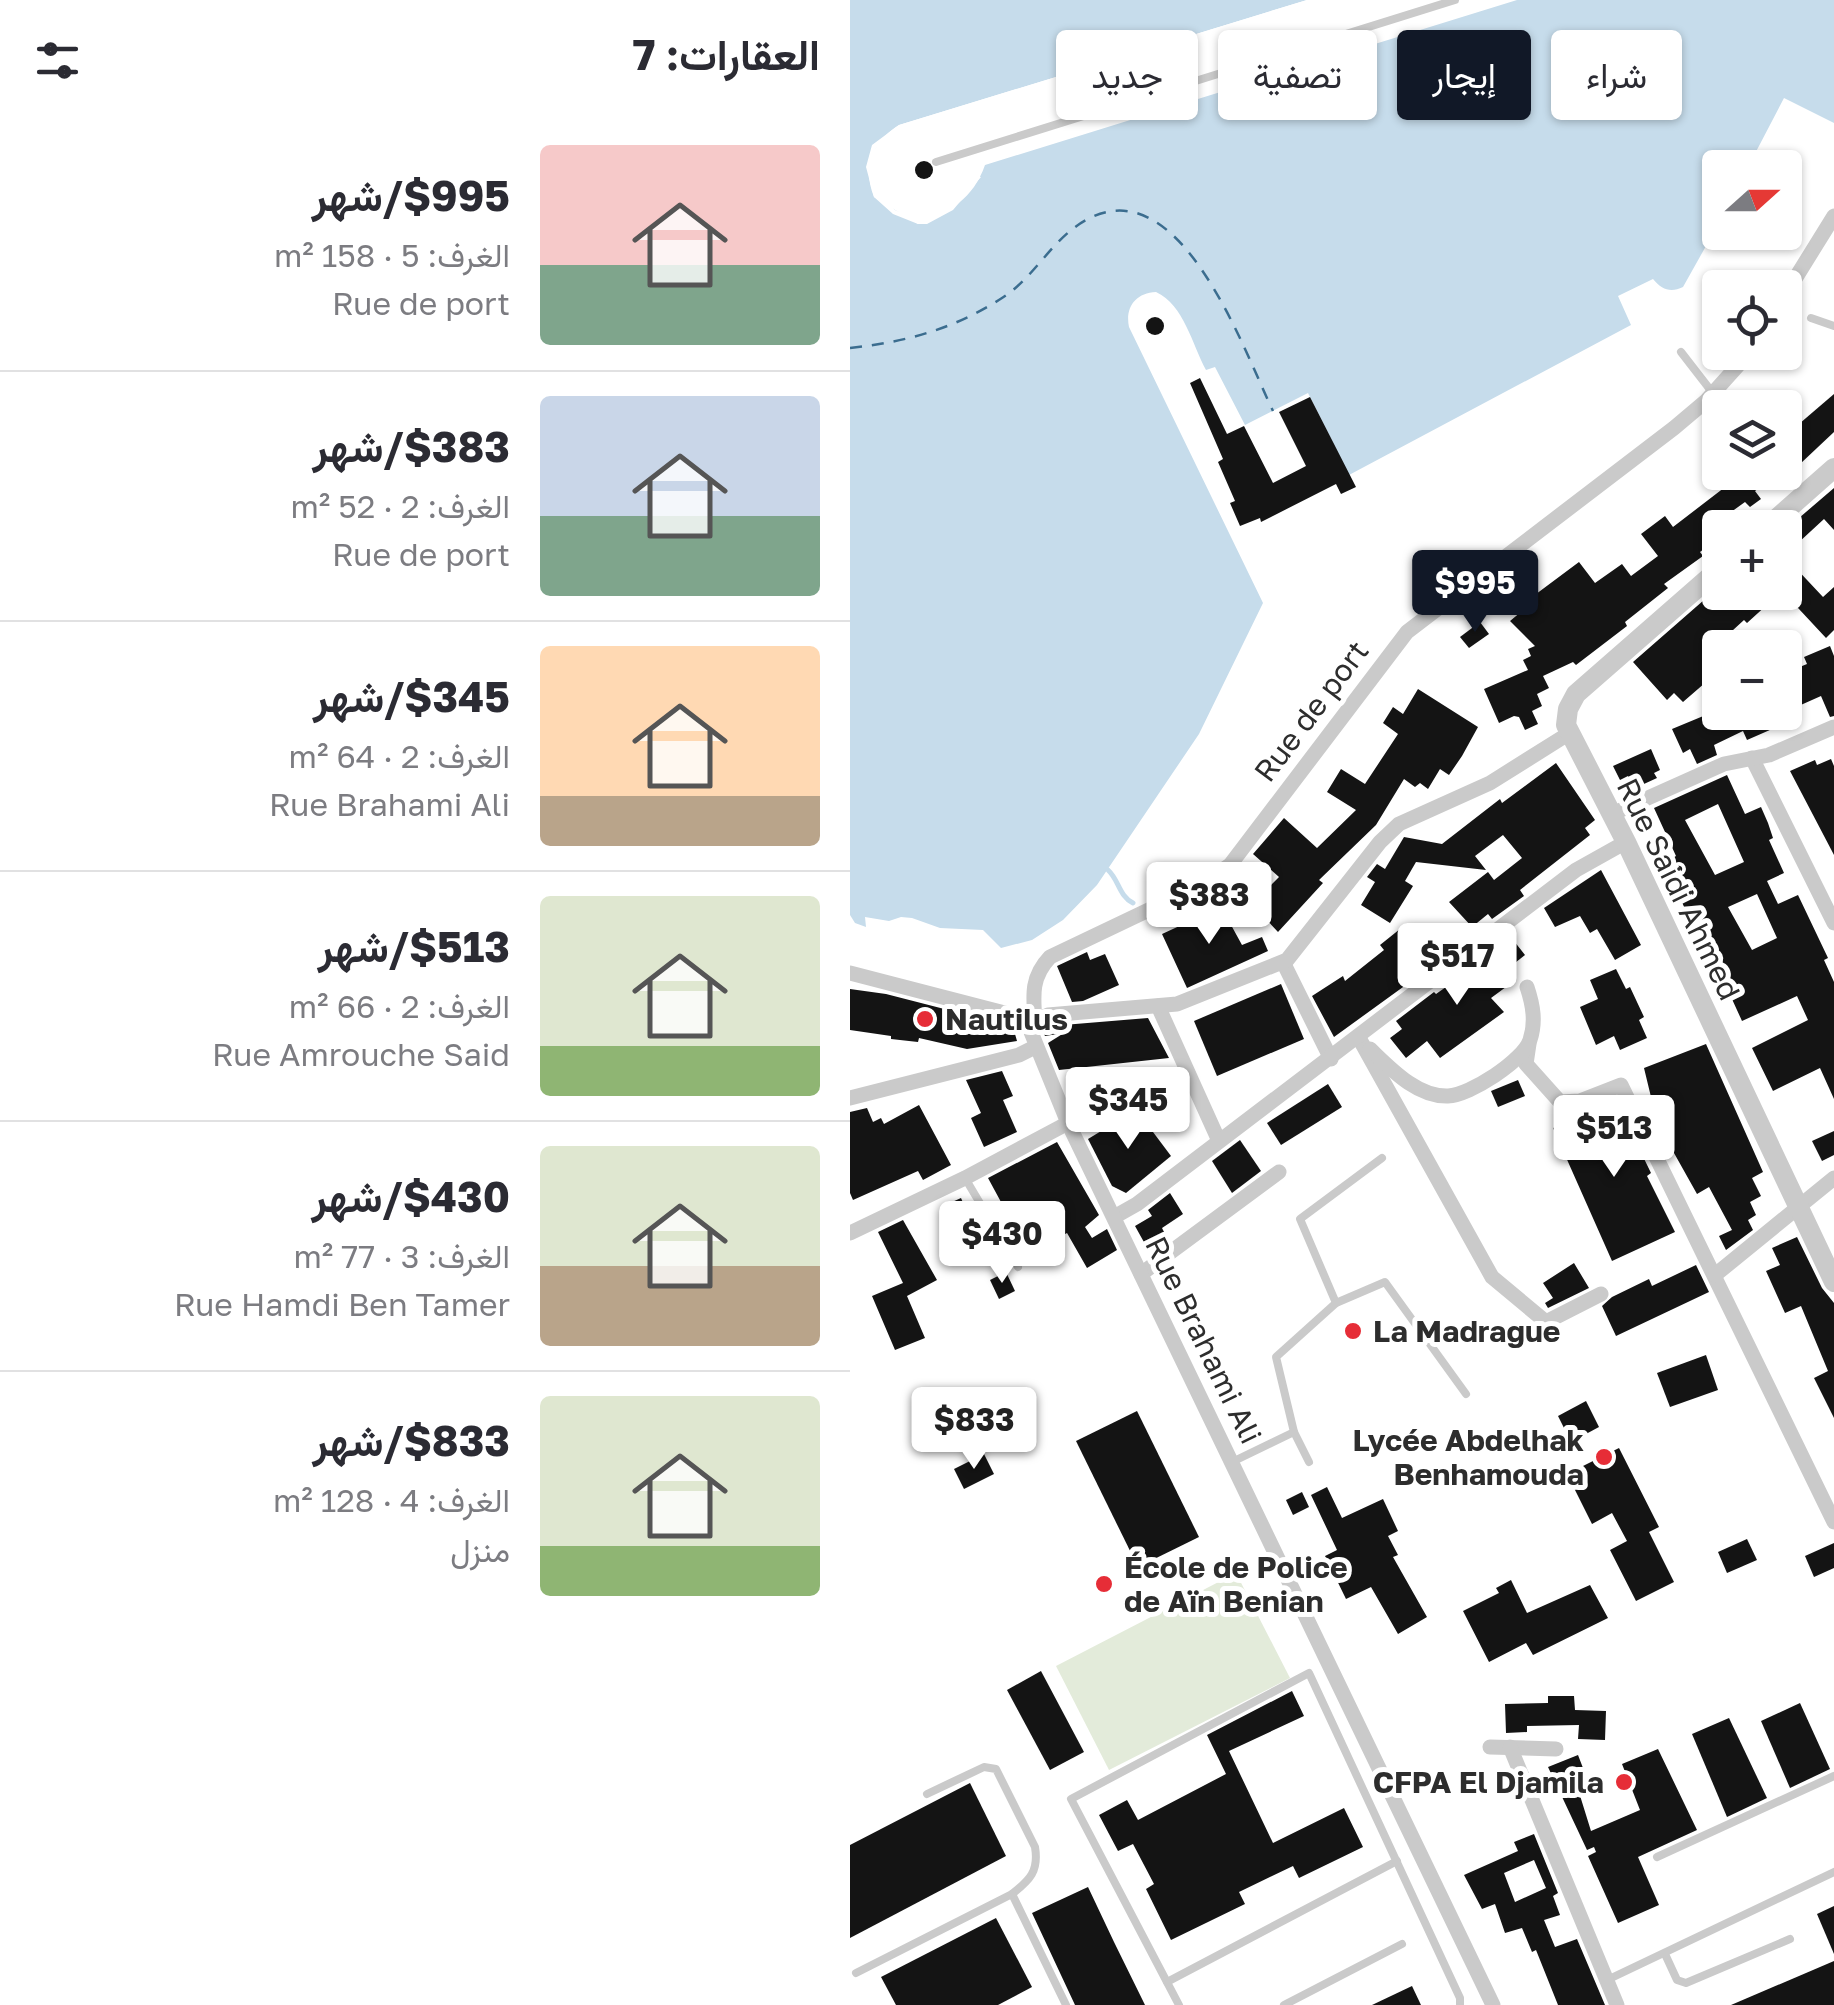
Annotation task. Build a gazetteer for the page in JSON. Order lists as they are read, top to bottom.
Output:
{
  "streets": {
    "street": ["Rue de port", "Rue Saidi Ahmed", "Rue Brahami Ali"]
  },
  "crossings": [
    ["Rue Saidi Ahmed", "Rue Brahami Ali"]
  ],
  "places": [
    "Nautilus",
    "La Madrague",
    "Lycée Abdelhak Benhamouda",
    "École de Police de Aïn Benian",
    "CFPA El Djamila"
  ],
  "north": "right",
  "page": {
    "heading": "العقارات: 7",
    "chip": [
      "شراء",
      "إيجار",
      "تصفية",
      "جديد"
    ],
    "list": [
      {
        "name": "$995/شهر",
        "note": "الغرف: 5 · 158 m² · Rue de port"
      },
      {
        "name": "$383/شهر",
        "note": "الغرف: 2 · 52 m² · Rue de port"
      },
      {
        "name": "$345/شهر",
        "note": "الغرف: 2 · 64 m² · Rue Brahami Ali"
      },
      {
        "name": "$513/شهر",
        "note": "الغرف: 2 · 66 m² · Rue Amrouche Said"
      },
      {
        "name": "$430/شهر",
        "note": "الغرف: 3 · 77 m² · Rue Hamdi Ben Tamer"
      },
      {
        "name": "$833/شهر",
        "note": "الغرف: 4 · 128 m² · منزل"
      }
    ],
    "map_buttons": ["+", "−"],
    "price": [
      "$995",
      "$383",
      "$517",
      "$345",
      "$513",
      "$430",
      "$833"
    ]
  }
}
